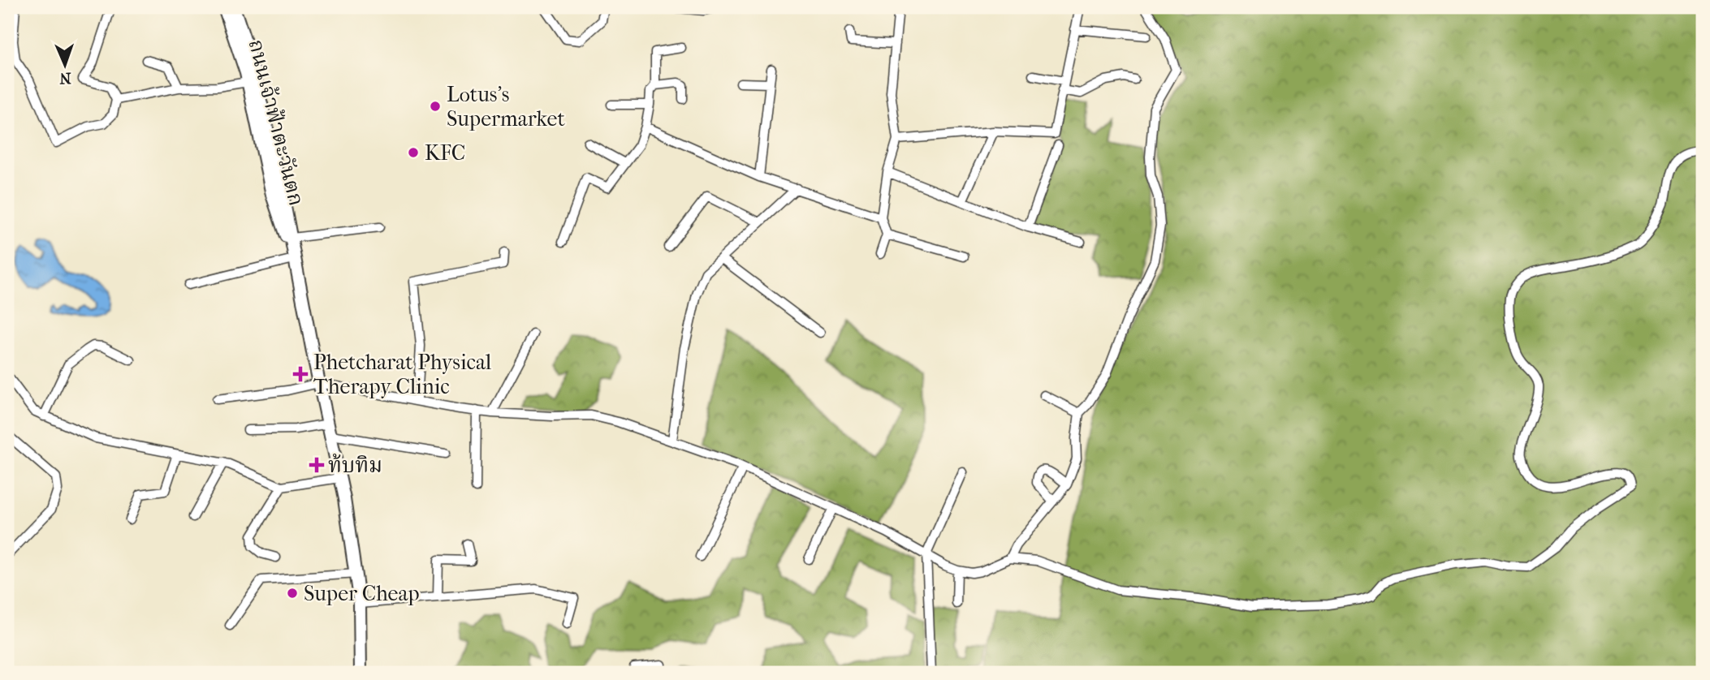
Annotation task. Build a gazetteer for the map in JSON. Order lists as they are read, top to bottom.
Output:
{
  "streets": {
    "main road": ["ถนนเจ้าฟ้าตะวันตก"]
  },
  "places": {
    "other": ["Lotus's Supermarket", "KFC", "Super Cheap"],
    "health": ["Phetcharat Physical Therapy Clinic", "ท้บทิม"]
  },
  "north": "bottom"
}
